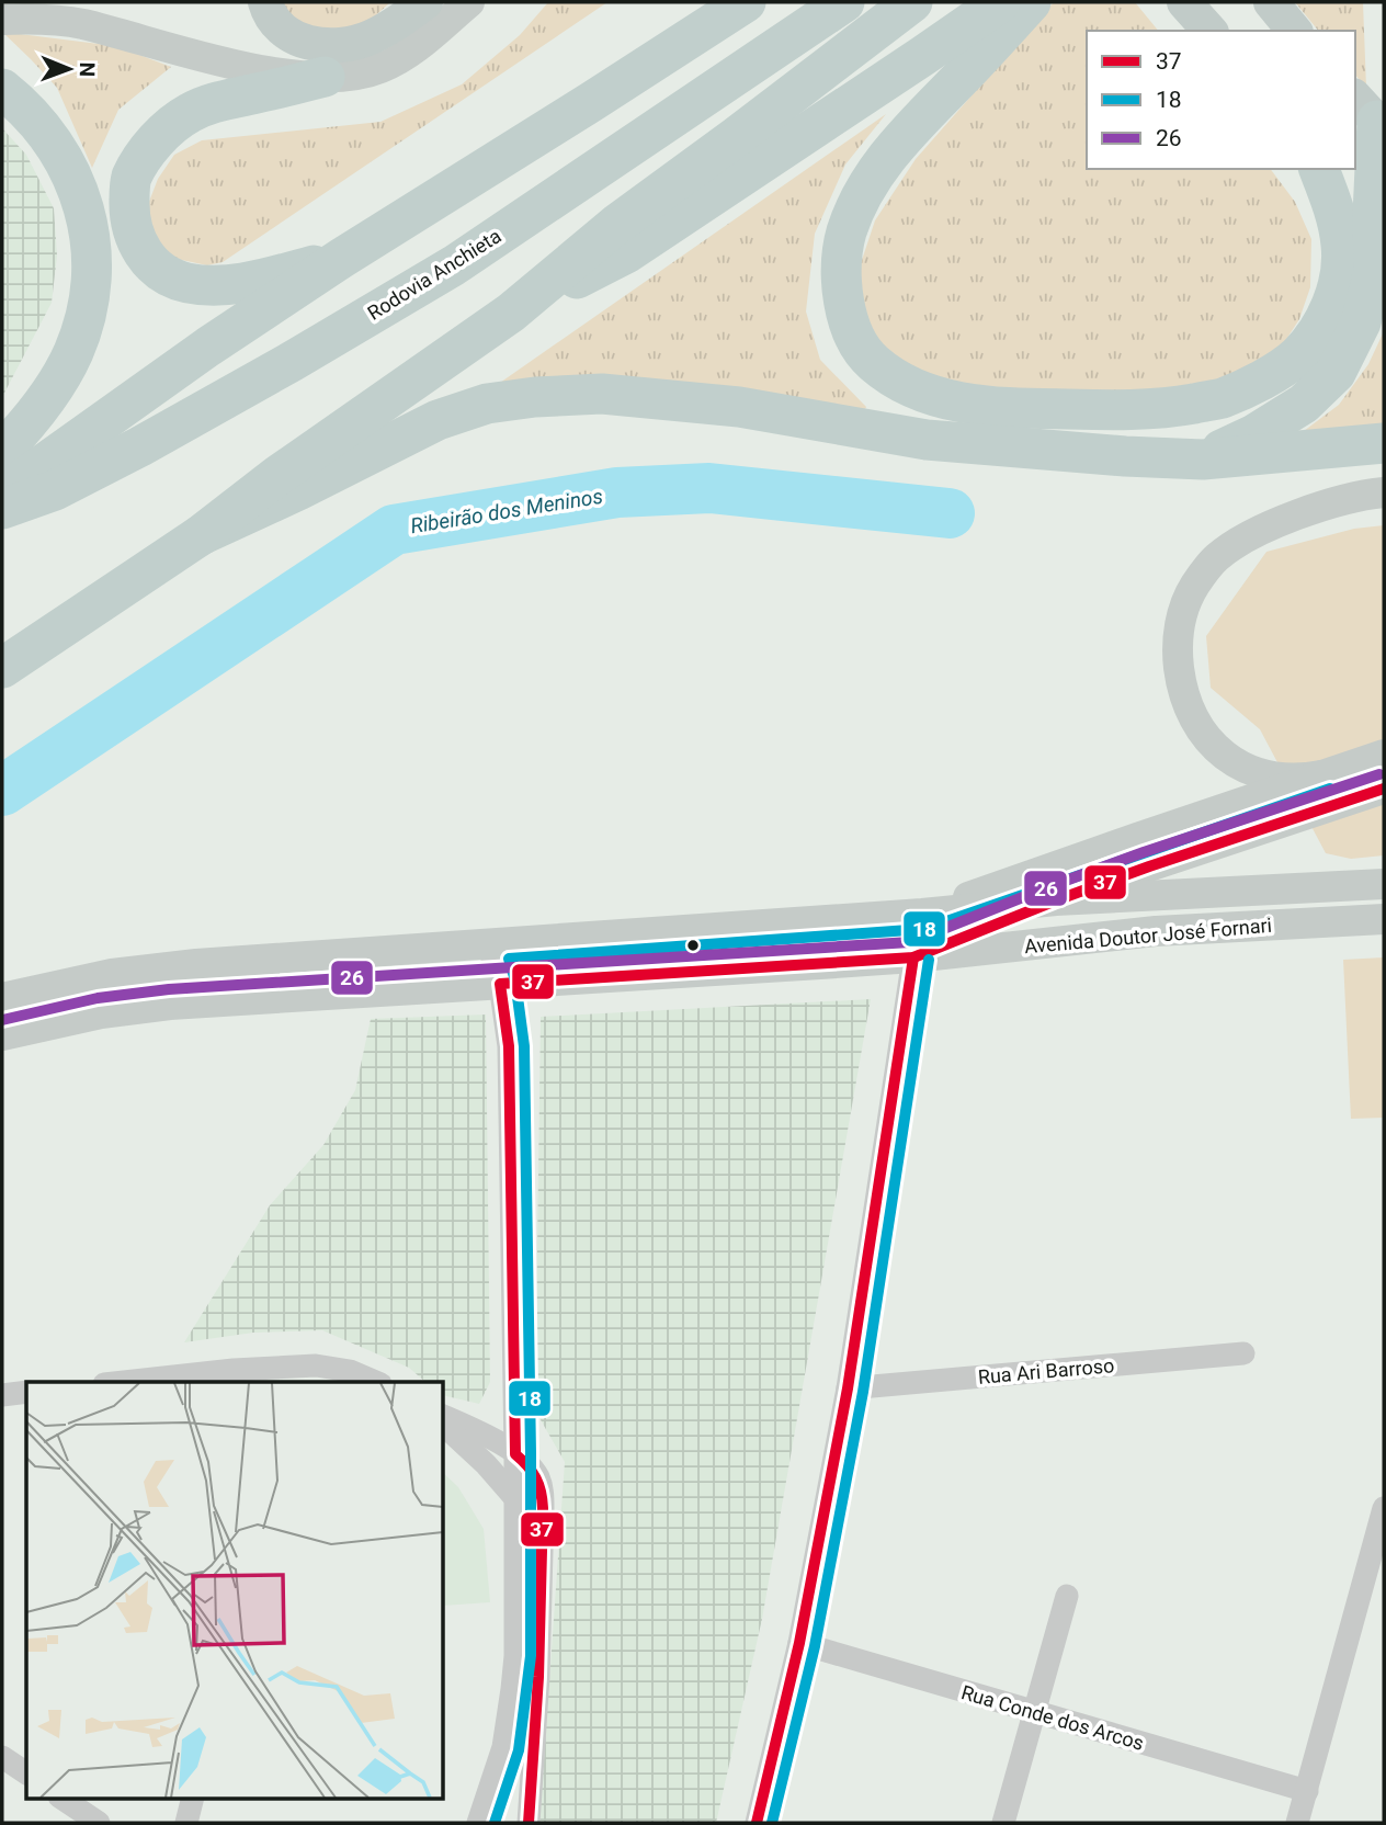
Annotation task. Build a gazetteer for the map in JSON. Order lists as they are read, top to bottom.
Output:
{
  "streets": {
    "highway": ["Rodovia Anchieta"],
    "street": ["Avenida Doutor José Fornari", "Rua Ari Barroso", "Rua Conde dos Arcos"]
  },
  "water": ["Ribeirão dos Meninos"],
  "lines": ["transit line 26", "transit line 37", "transit line 18"],
  "legend": ["37", "18", "26"],
  "north": "right"
}
